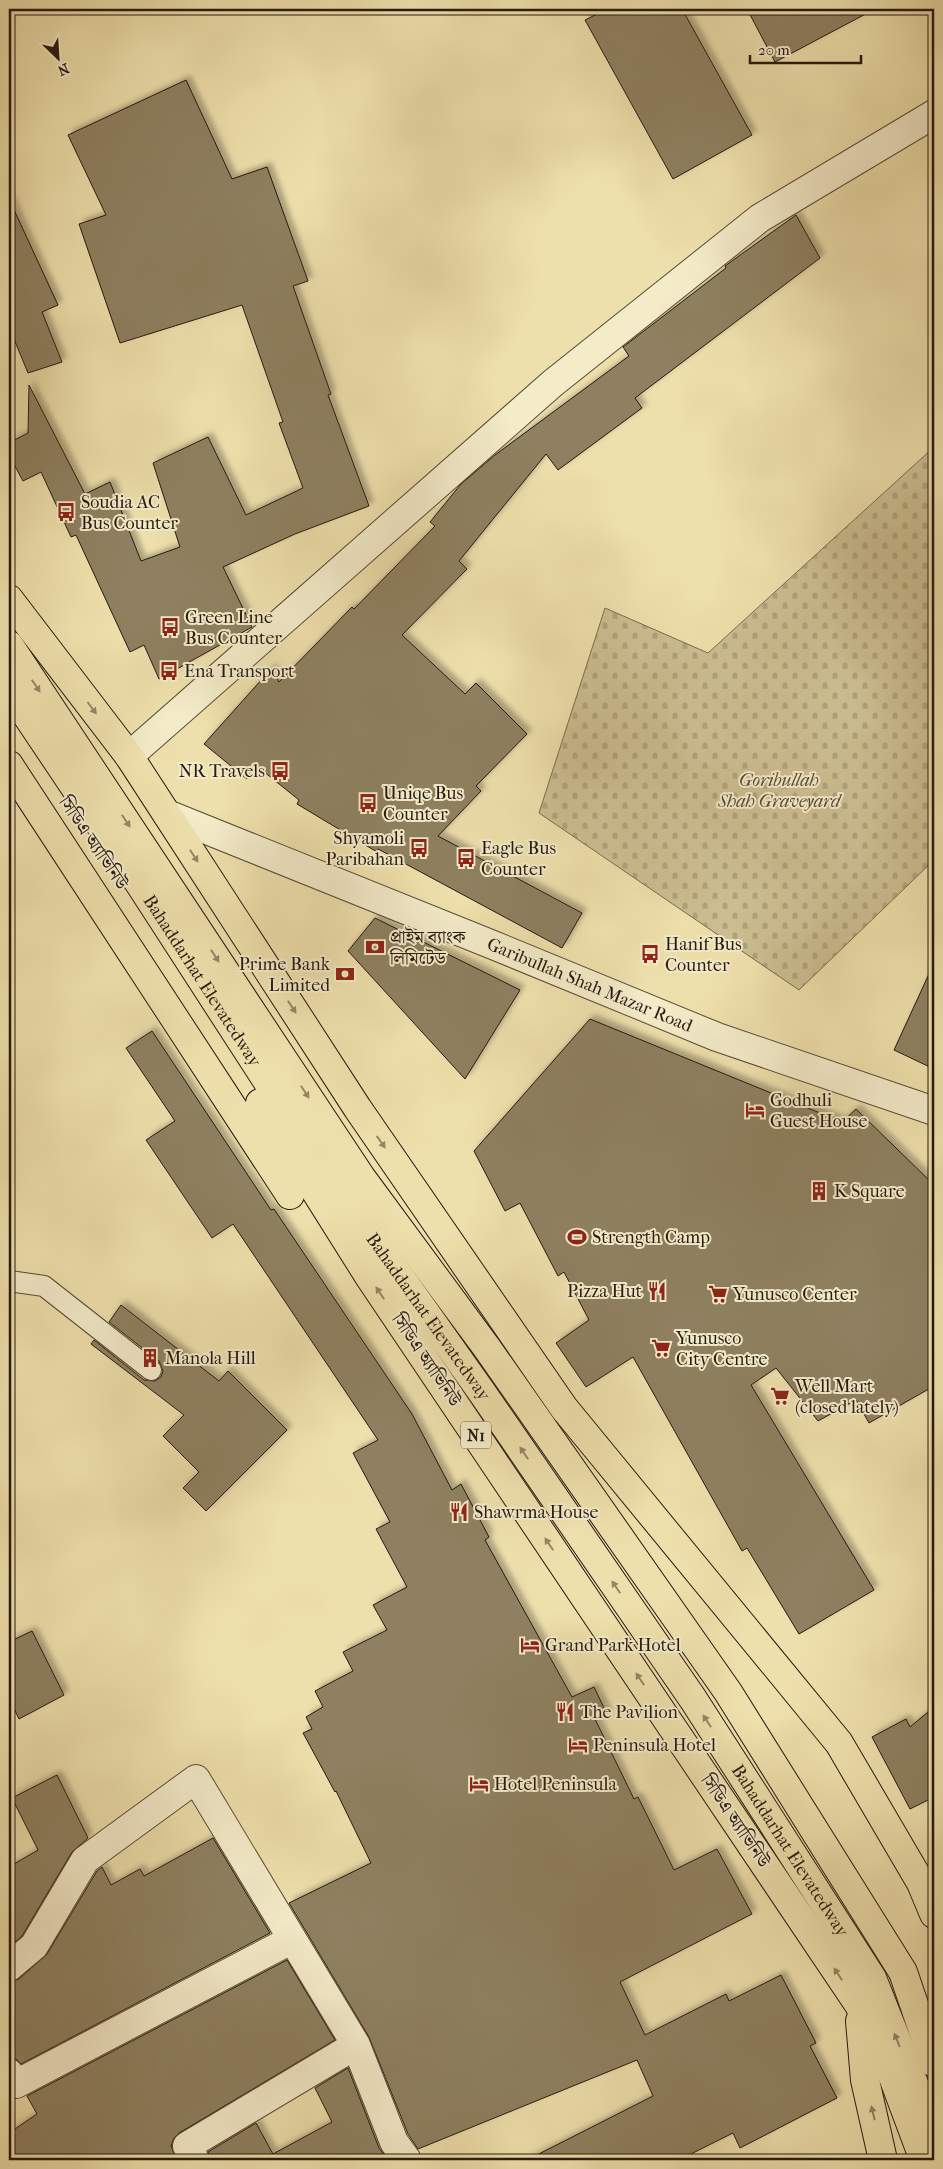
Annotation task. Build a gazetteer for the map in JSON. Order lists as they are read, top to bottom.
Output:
{
  "streets": {
    "highway": ["সিডিএ অ্যাভিনিউ", "Bahaddarhat Elevatedway", "N1"],
    "street": ["Garibullah Shah Mazar Road"]
  },
  "parks": ["Goribullah Shah Graveyard"],
  "places": {
    "bus stop": [
      "Soudia AC Bus Counter",
      "Green Line Bus Counter",
      "Ena Transport",
      "NR Travels",
      "Uniqe Bus Counter",
      "Shyamoli Paribahan",
      "Eagle Bus Counter",
      "Hanif Bus Counter"
    ],
    "bank": ["প্রাইম ব্যাংক লিমিটেড", "Prime Bank Limited"],
    "hotel": [
      "Godhuli Guest House",
      "Grand Park Hotel",
      "Peninsula Hotel",
      "Hotel Peninsula"
    ],
    "building": ["K Square", "Manola Hill"],
    "sports": ["Strength Camp"],
    "restaurant": ["Pizza Hut", "Shawrma House", "The Pavilion"],
    "supermarket": ["Yunusco Center", "Yunusco City Centre", "Well Mart (closed lately)"]
  },
  "scale_bar": "20 m",
  "north": "bottom right"
}
